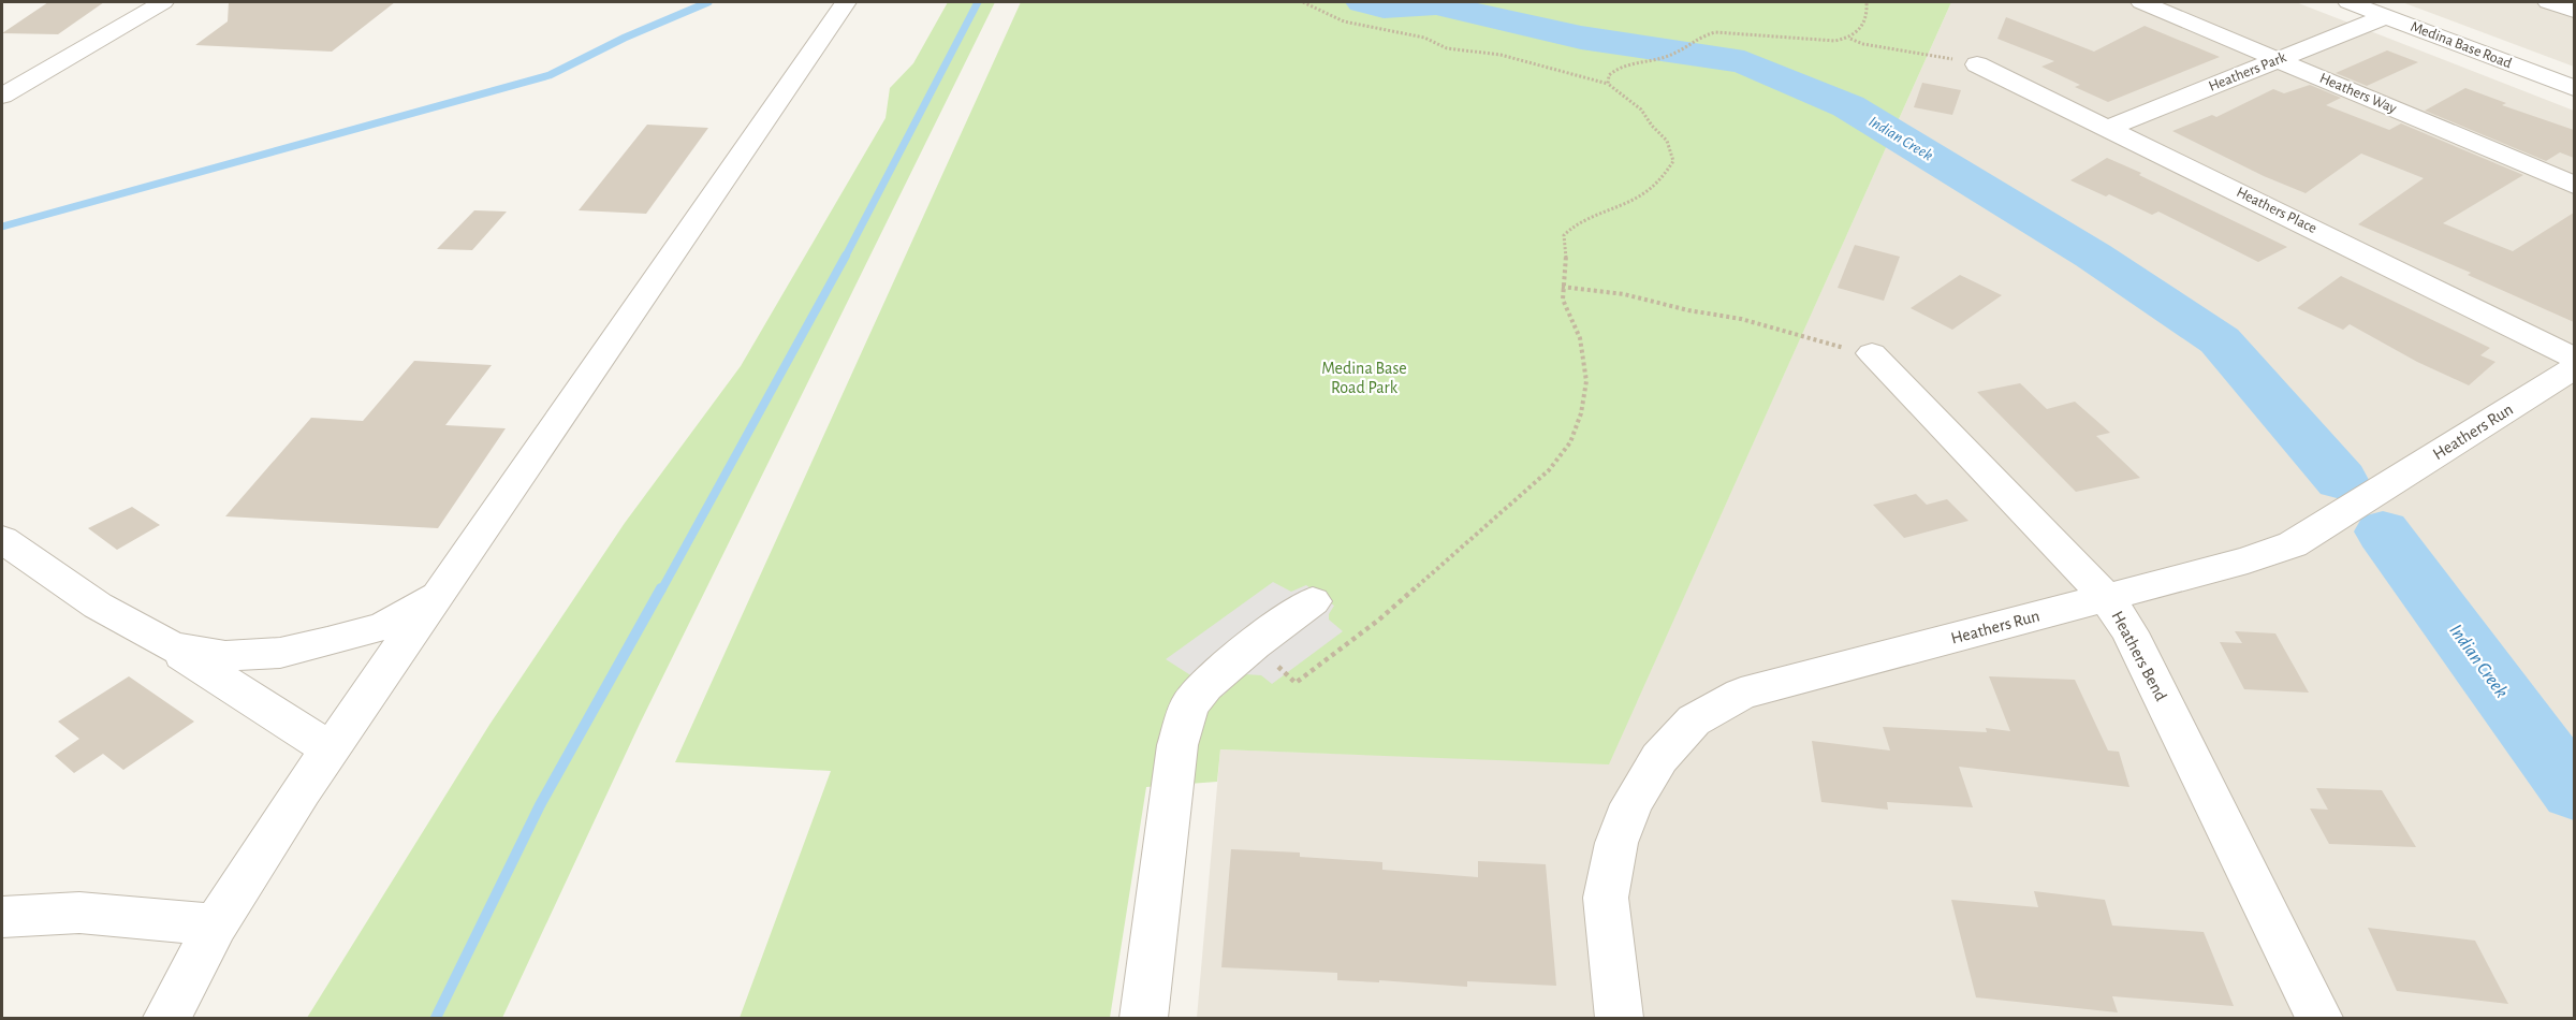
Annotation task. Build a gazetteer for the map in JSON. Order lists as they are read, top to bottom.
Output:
{
  "streets": {
    "street": [
      "Medina Base Road",
      "Heathers Park",
      "Heathers Way",
      "Heathers Place",
      "Heathers Run",
      "Heathers Bend"
    ]
  },
  "crossings": [
    ["Medina Base Road", "Heathers Park"],
    ["Heathers Park", "Heathers Way"],
    ["Heathers Park", "Heathers Place"],
    ["Heathers Run", "Heathers Bend"]
  ],
  "water": ["Indian Creek"],
  "parks": ["Medina Base Road Park"]
}
